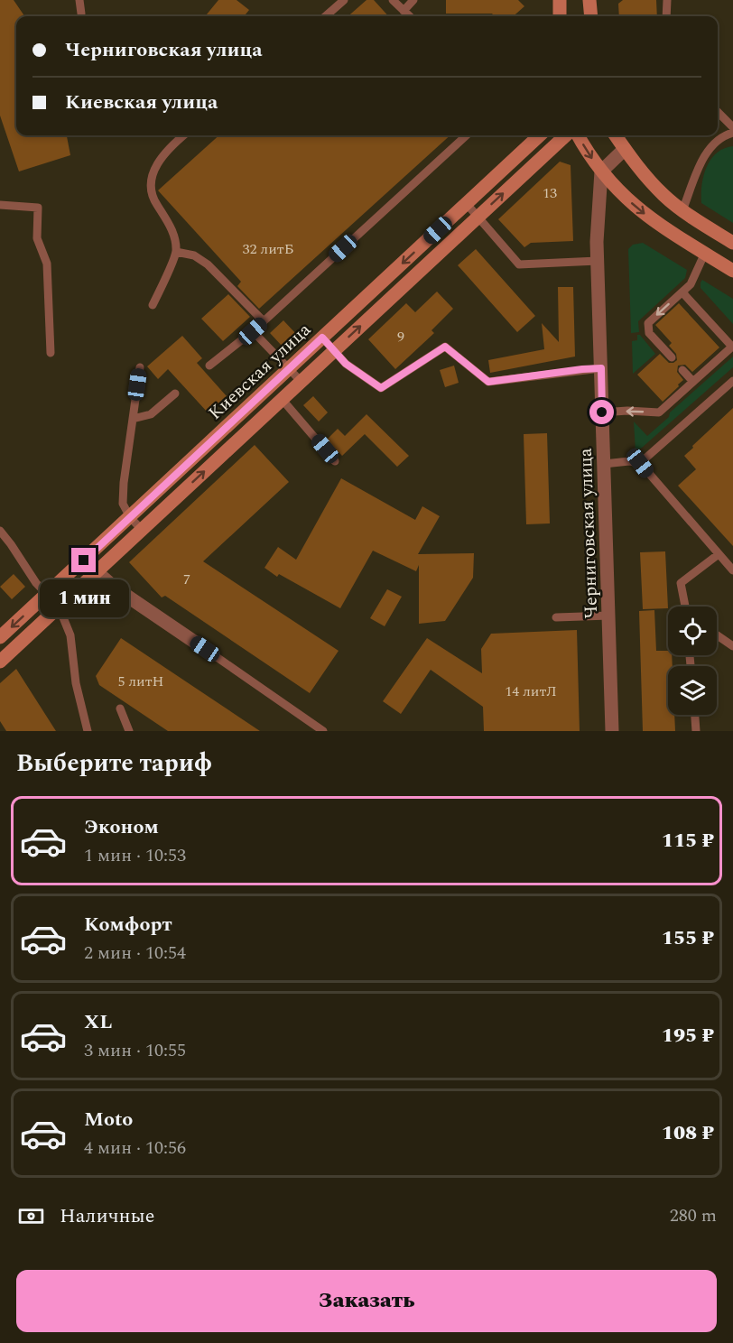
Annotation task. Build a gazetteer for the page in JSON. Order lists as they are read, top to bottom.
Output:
{
  "streets": {
    "main road": ["Киевская улица"],
    "street": ["Черниговская улица"]
  },
  "house_numbers": [
    "13",
    "32 литБ",
    "9",
    "7",
    "5 литН",
    "14 литЛ"
  ],
  "page": {
    "banner": ["Черниговская улица", "Киевская улица"],
    "bubble": "1 мин",
    "heading": "Выберите тариф",
    "list": [
      {
        "name": "Эконом",
        "note": "1 мин · 10:53",
        "value": "115 ₽"
      },
      {
        "name": "Комфорт",
        "note": "2 мин · 10:54",
        "value": "155 ₽"
      },
      {
        "name": "XL",
        "note": "3 мин · 10:55",
        "value": "195 ₽"
      },
      {
        "name": "Moto",
        "note": "4 мин · 10:56",
        "value": "108 ₽"
      }
    ],
    "pay": ["Наличные", "280 m"],
    "buttons": "Заказать"
  }
}
